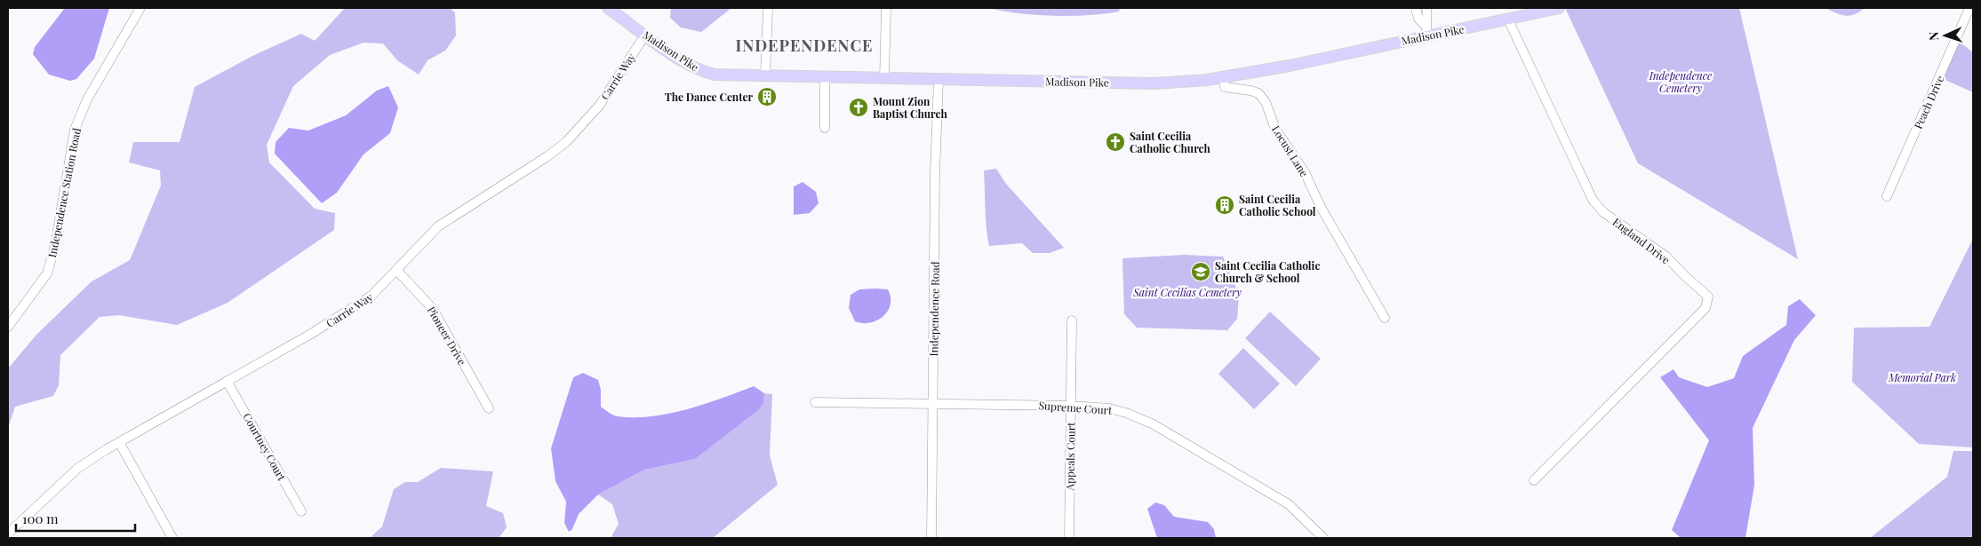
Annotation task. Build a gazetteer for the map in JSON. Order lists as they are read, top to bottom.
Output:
{
  "streets": {
    "main road": ["Madison Pike"],
    "street": [
      "Carrie Way",
      "Peach Drive",
      "Locust Lane",
      "Independence Station Road",
      "England Drive",
      "Independence Road",
      "Pioneer Drive",
      "Supreme Court",
      "Courtney Court",
      "Appeals Court"
    ]
  },
  "crossings": [
    ["Madison Pike", "Carrie Way"],
    ["Madison Pike", "Locust Lane"],
    ["Madison Pike", "England Drive"],
    ["Madison Pike", "Independence Road"],
    ["Carrie Way", "Pioneer Drive"],
    ["Carrie Way", "Courtney Court"],
    ["Independence Road", "Supreme Court"],
    ["Supreme Court", "Appeals Court"]
  ],
  "districts": ["INDEPENDENCE"],
  "parks": ["Independence Cemetery", "Saint Cecilias Cemetery", "Memorial Park"],
  "places": {
    "building": ["The Dance Center", "Saint Cecilia Catholic School"],
    "church": ["Mount Zion Baptist Church", "Saint Cecilia Catholic Church"],
    "school or university": ["Saint Cecilia Catholic Church & School"]
  },
  "scale_bar": "100 m",
  "north": "left"
}
